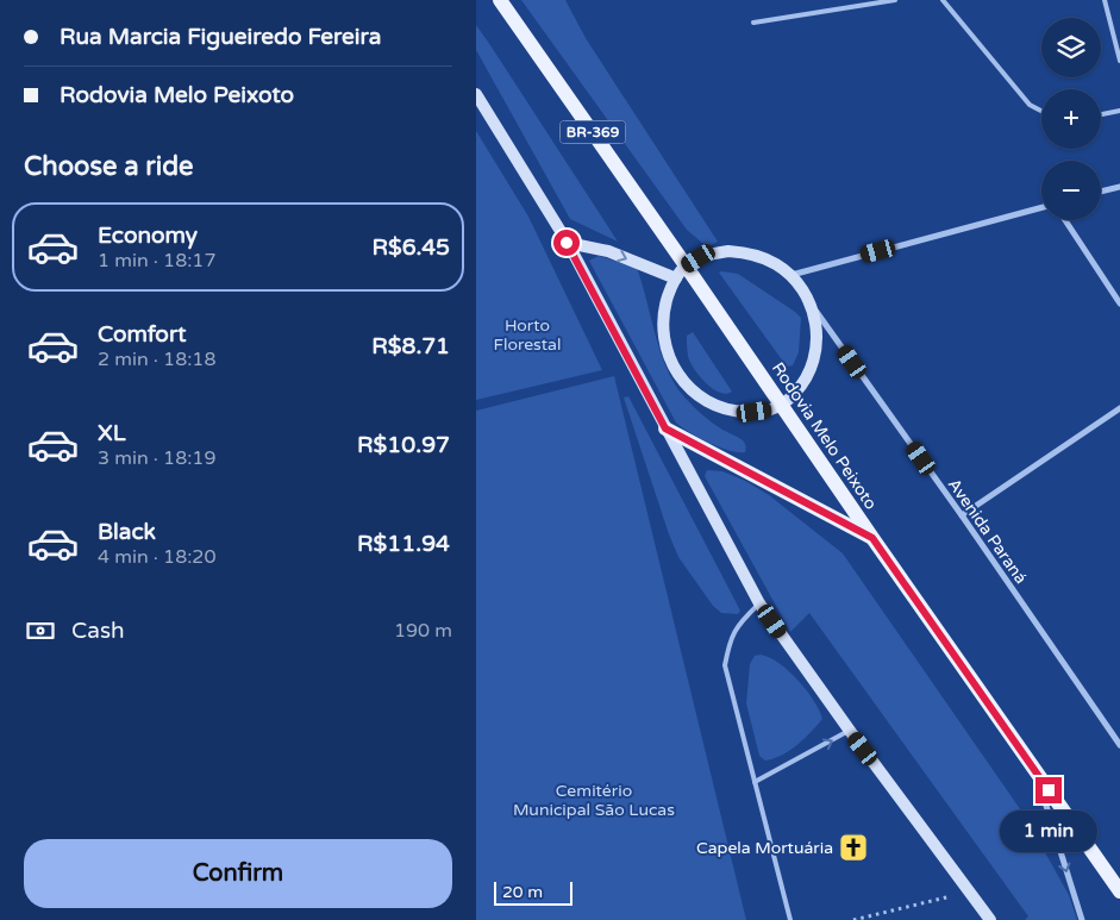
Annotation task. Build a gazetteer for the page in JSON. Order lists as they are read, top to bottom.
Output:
{
  "streets": {
    "main road": ["BR-369", "Rodovia Melo Peixoto"],
    "street": ["Avenida Paraná"]
  },
  "crossings": [
    ["BR-369", "Rodovia Melo Peixoto"]
  ],
  "parks": ["Horto Florestal", "Cemitério Municipal São Lucas"],
  "places": {
    "church": ["Capela Mortuária"]
  },
  "scale_bar": "20 m",
  "page": {
    "banner": ["Rua Marcia Figueiredo Fereira", "Rodovia Melo Peixoto"],
    "map_buttons": ["+", "−"],
    "heading": "Choose a ride",
    "list": [
      {
        "name": "Economy",
        "note": "1 min · 18:17",
        "value": "R$6.45"
      },
      {
        "name": "Comfort",
        "note": "2 min · 18:18",
        "value": "R$8.71"
      },
      {
        "name": "XL",
        "note": "3 min · 18:19",
        "value": "R$10.97"
      },
      {
        "name": "Black",
        "note": "4 min · 18:20",
        "value": "R$11.94"
      }
    ],
    "pay": ["Cash", "190 m"],
    "bubble": "1 min",
    "buttons": "Confirm",
    "scale": "20 m"
  }
}
